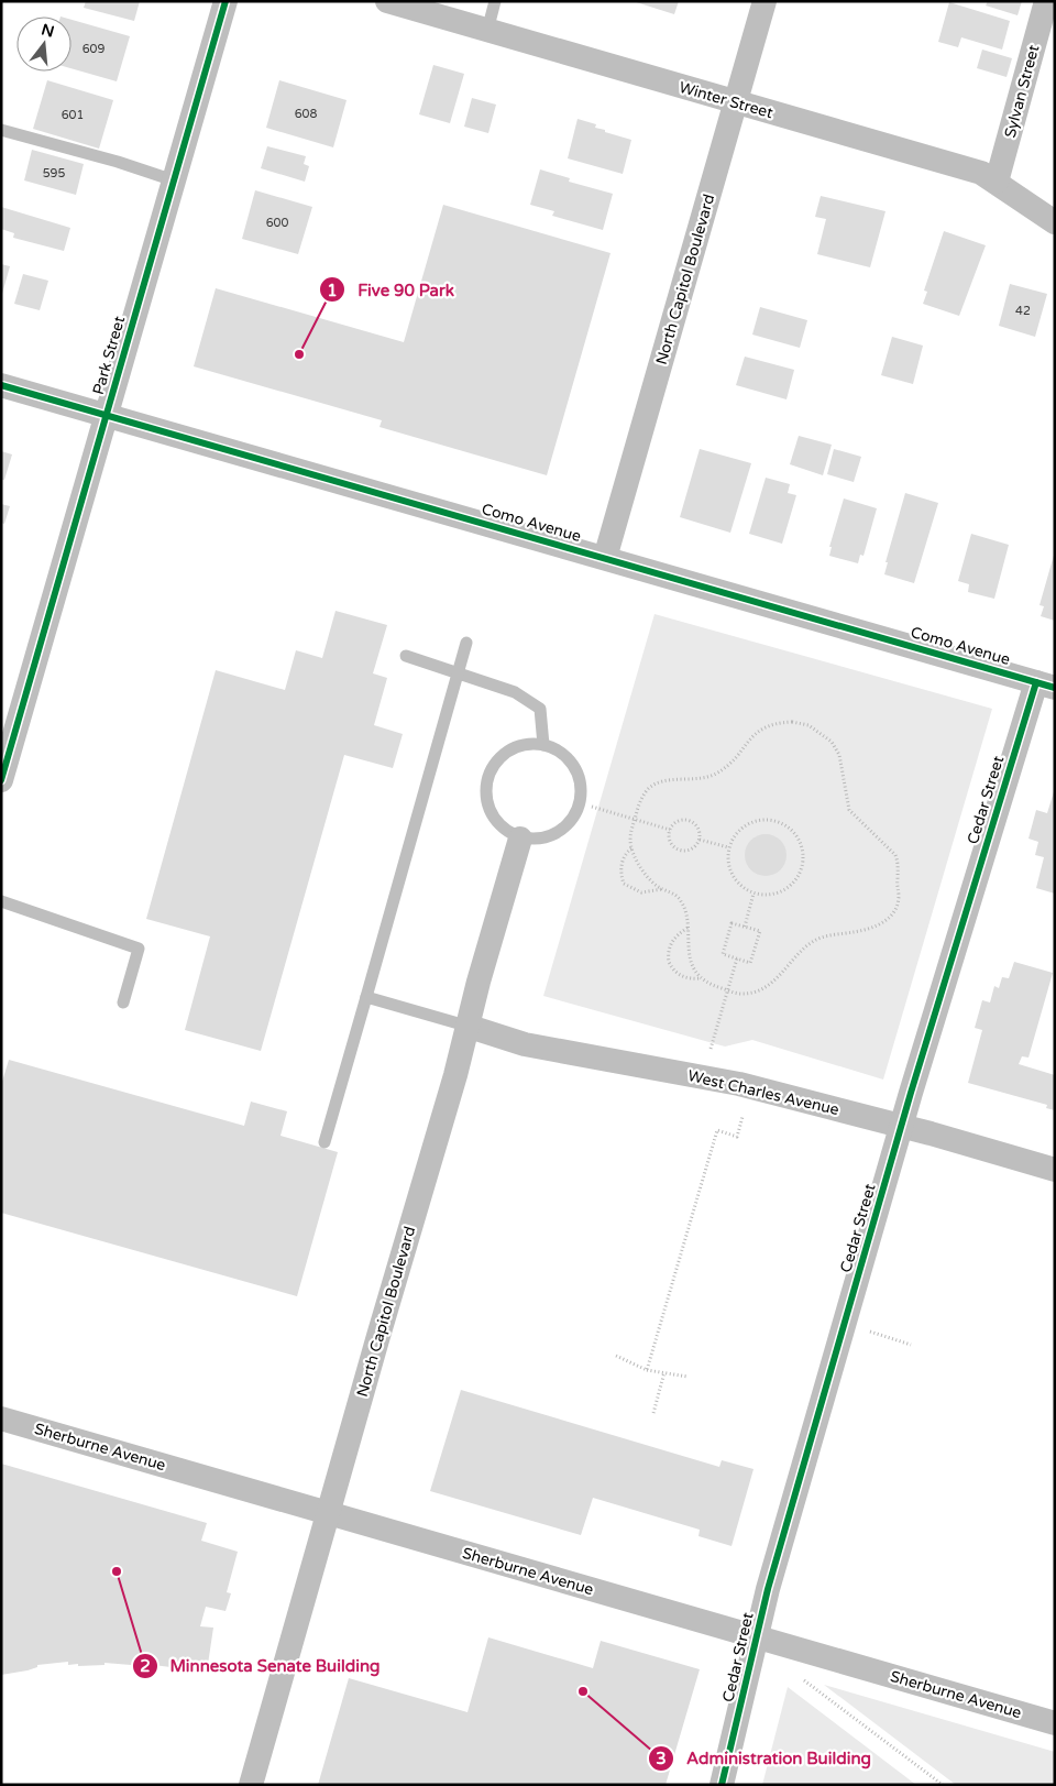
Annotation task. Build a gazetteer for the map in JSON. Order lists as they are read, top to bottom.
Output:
{
  "streets": {
    "street": [
      "Sylvan Street",
      "Winter Street",
      "North Capitol Boulevard",
      "Park Street",
      "Como Avenue",
      "Cedar Street",
      "West Charles Avenue",
      "Sherburne Avenue"
    ]
  },
  "crossings": [
    ["Sylvan Street", "Winter Street"],
    ["Winter Street", "North Capitol Boulevard"],
    ["North Capitol Boulevard", "Como Avenue"],
    ["North Capitol Boulevard", "West Charles Avenue"],
    ["North Capitol Boulevard", "Sherburne Avenue"],
    ["Park Street", "Como Avenue"],
    ["Como Avenue", "Cedar Street"],
    ["Cedar Street", "West Charles Avenue"],
    ["Cedar Street", "Sherburne Avenue"]
  ],
  "places": ["Five 90 Park", "Minnesota Senate Building", "Administration Building"],
  "house_numbers": [
    "609",
    "608",
    "601",
    "595",
    "600",
    "42"
  ],
  "north": "top"
}
